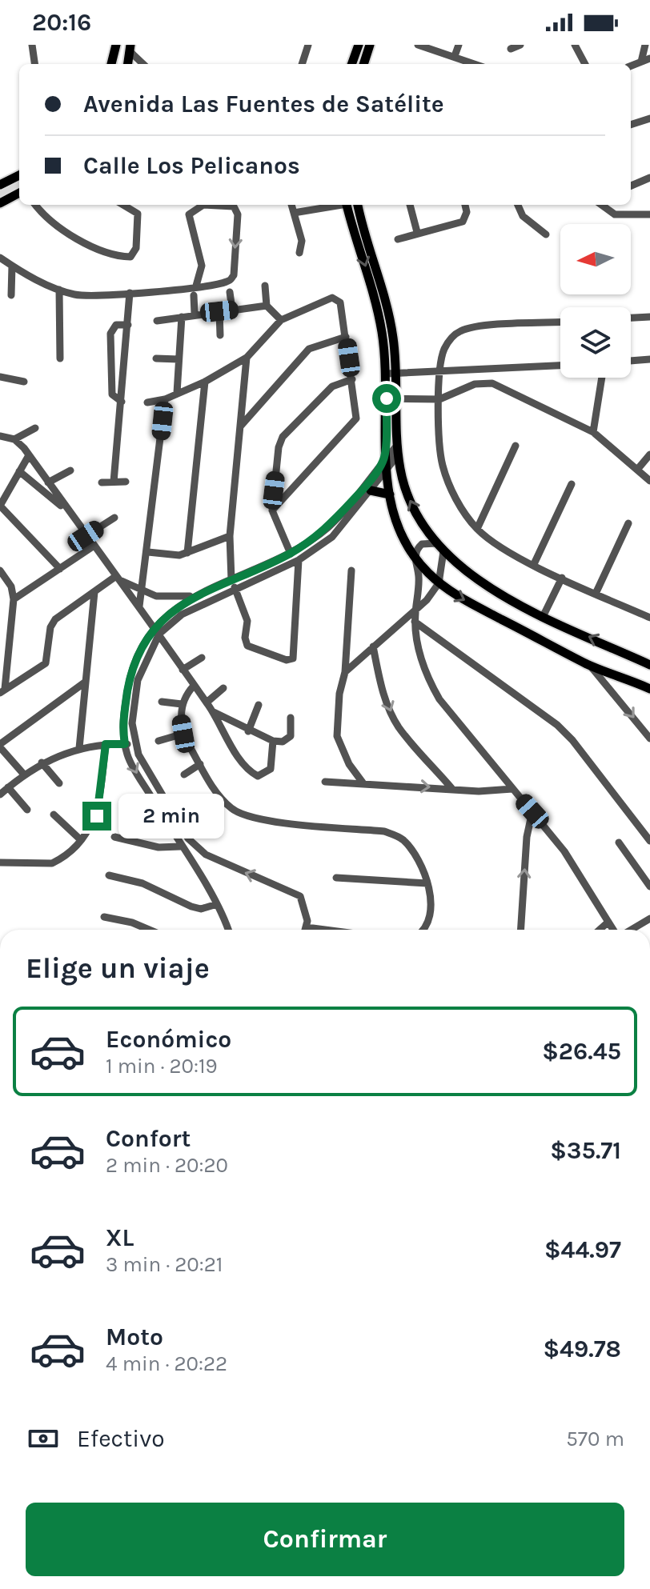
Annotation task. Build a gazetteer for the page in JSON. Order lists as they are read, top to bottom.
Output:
{
  "north": "left",
  "page": {
    "status": "20:16",
    "banner": ["Avenida Las Fuentes de Satélite", "Calle Los Pelicanos"],
    "bubble": "2 min",
    "heading": "Elige un viaje",
    "list": [
      {
        "name": "Económico",
        "note": "1 min · 20:19",
        "value": "$26.45"
      },
      {
        "name": "Confort",
        "note": "2 min · 20:20",
        "value": "$35.71"
      },
      {
        "name": "XL",
        "note": "3 min · 20:21",
        "value": "$44.97"
      },
      {
        "name": "Moto",
        "note": "4 min · 20:22",
        "value": "$49.78"
      }
    ],
    "pay": ["Efectivo", "570 m"],
    "buttons": "Confirmar"
  }
}
